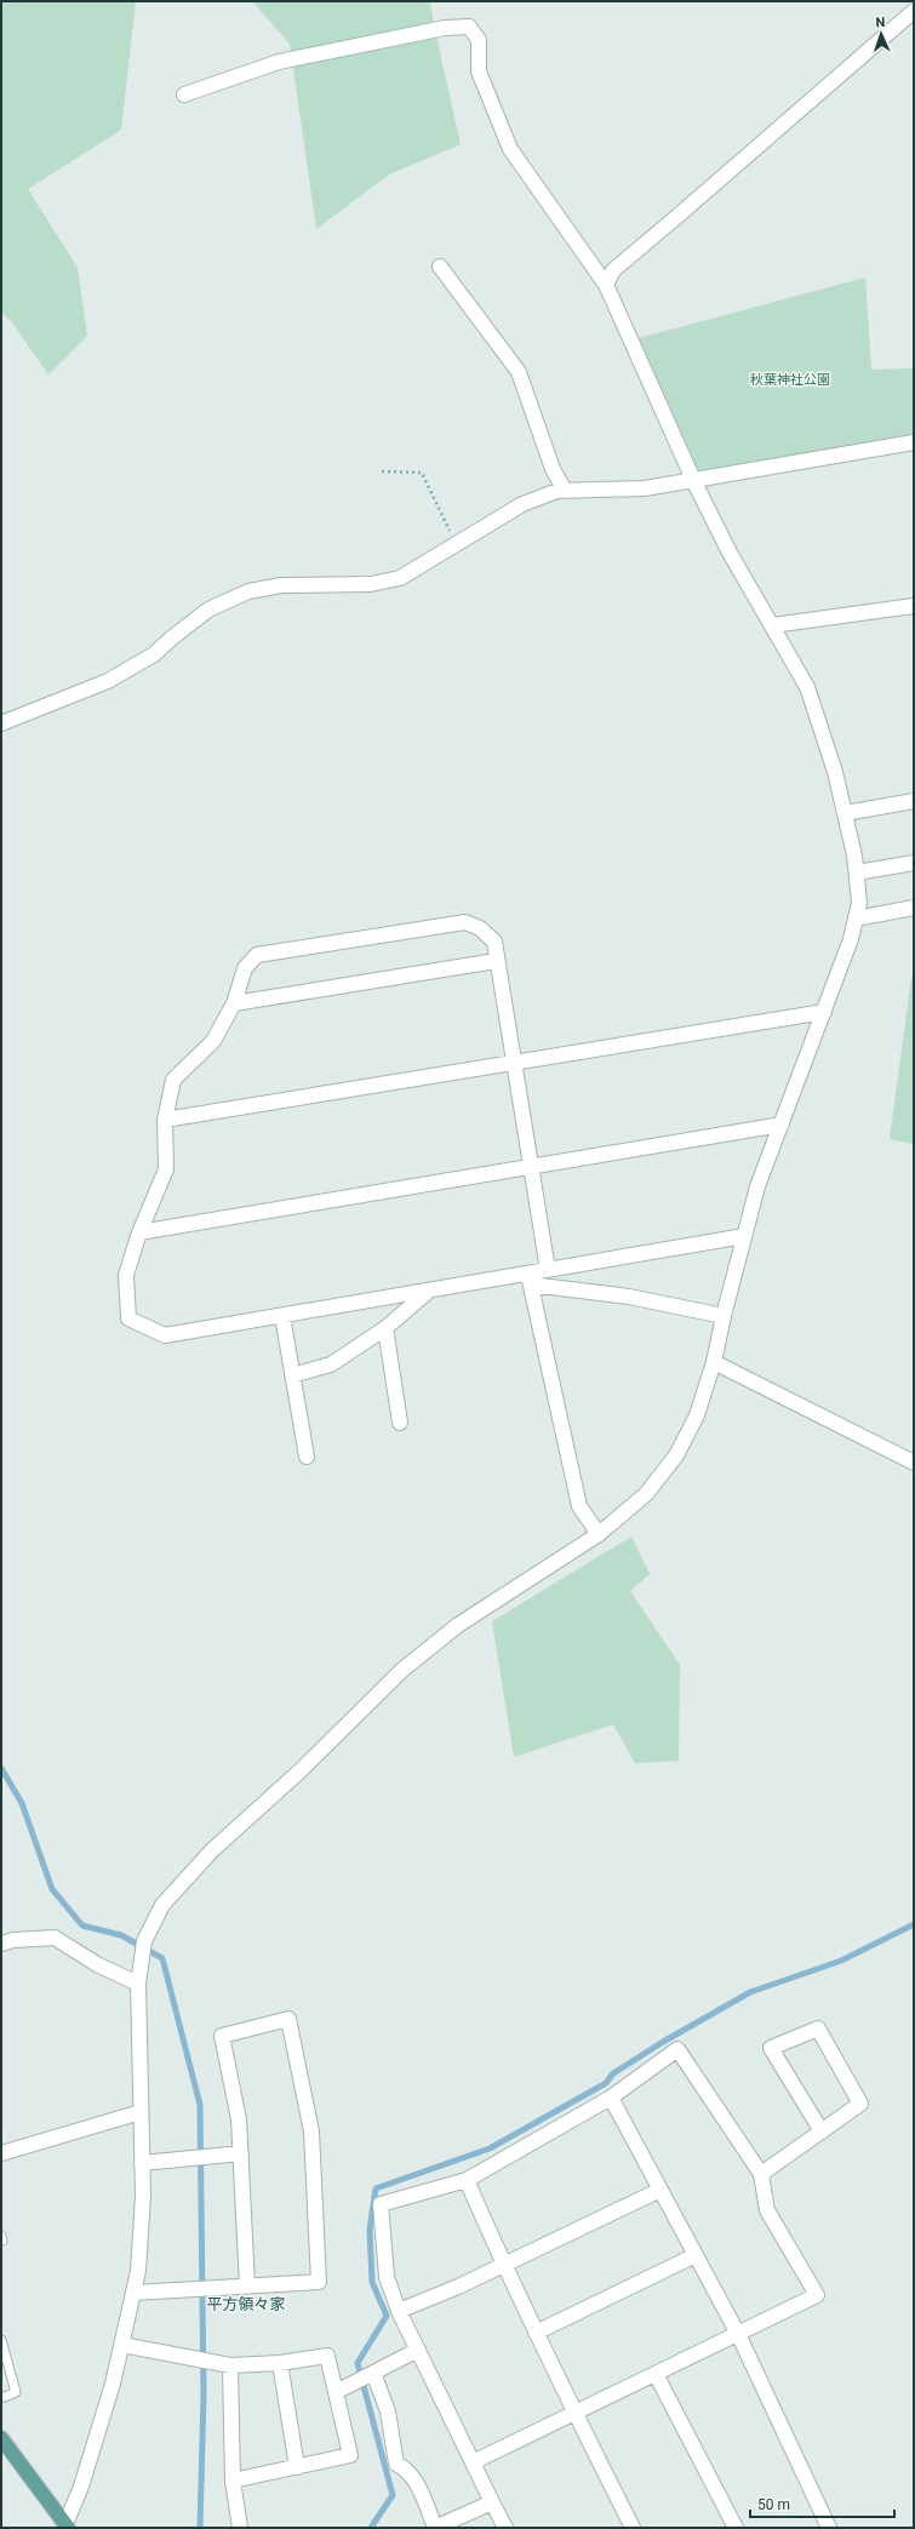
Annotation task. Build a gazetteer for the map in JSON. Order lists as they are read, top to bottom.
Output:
{
  "districts": ["平方領々家"],
  "parks": ["秋葉神社公園"],
  "scale_bar": "50 m",
  "north": "top"
}
